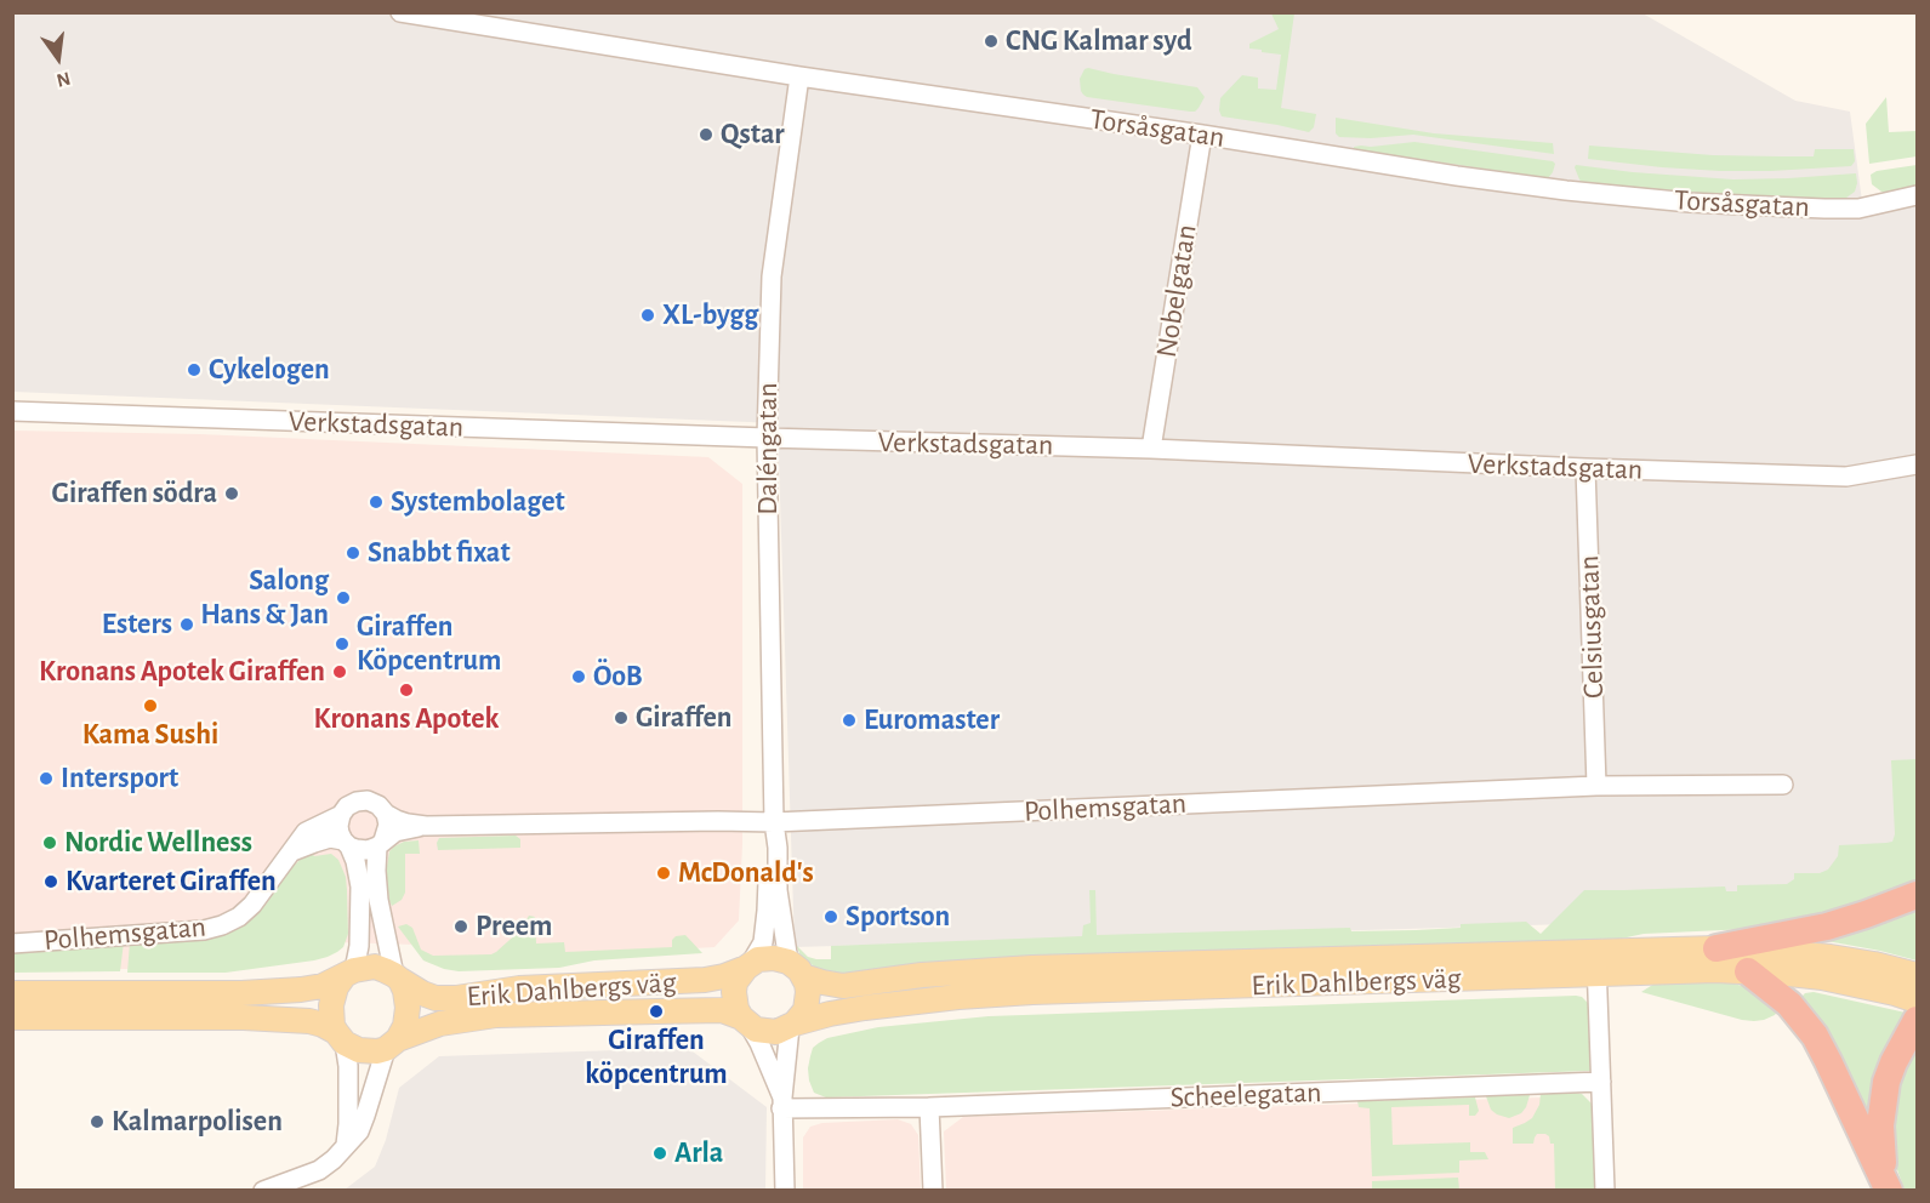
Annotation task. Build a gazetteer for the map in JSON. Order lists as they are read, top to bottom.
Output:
{
  "streets": {
    "main road": ["Erik Dahlbergs väg"],
    "street": [
      "Torsåsgatan",
      "Nobelgatan",
      "Verkstadsgatan",
      "Daléngatan",
      "Celsiusgatan",
      "Polhemsgatan",
      "Scheelegatan"
    ]
  },
  "crossings": [
    ["Torsåsgatan", "Nobelgatan"],
    ["Torsåsgatan", "Daléngatan"],
    ["Nobelgatan", "Verkstadsgatan"],
    ["Verkstadsgatan", "Daléngatan"],
    ["Verkstadsgatan", "Celsiusgatan"],
    ["Daléngatan", "Polhemsgatan"],
    ["Daléngatan", "Erik Dahlbergs väg"],
    ["Celsiusgatan", "Polhemsgatan"]
  ],
  "places": [
    "CNG Kalmar syd",
    "Qstar",
    "XL-bygg",
    "Cykelogen",
    "Giraffen södra",
    "Systembolaget",
    "Snabbt fixat",
    "Salong Hans & Jan",
    "Esters",
    "Giraffen Köpcentrum",
    "Kronans Apotek Giraffen",
    "ÖoB",
    "Kronans Apotek",
    "Kama Sushi",
    "Giraffen",
    "Euromaster",
    "Intersport",
    "Nordic Wellness",
    "McDonald's",
    "Kvarteret Giraffen",
    "Sportson",
    "Preem",
    "Giraffen köpcentrum",
    "Kalmarpolisen",
    "Arla"
  ],
  "north": "bottom"
}
